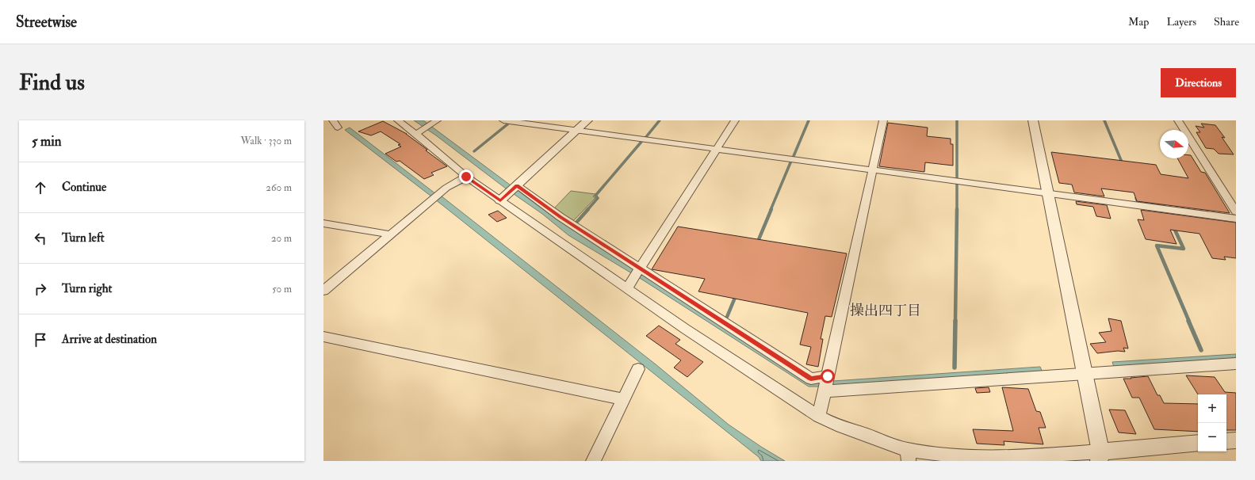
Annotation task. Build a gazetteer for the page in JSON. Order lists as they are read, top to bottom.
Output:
{
  "districts": ["操出四丁目"],
  "north": "right",
  "page": {
    "header": "Streetwise",
    "nav": ["Map", "Layers", "Share"],
    "buttons": "Directions",
    "title": "Find us",
    "heading": ["5 min", "Walk · 330 m"],
    "list": [
      ["Continue", "260 m"],
      ["Turn left", "20 m"],
      ["Turn right", "50 m"],
      "Arrive at destination"
    ],
    "map_buttons": ["+", "−"]
  }
}
